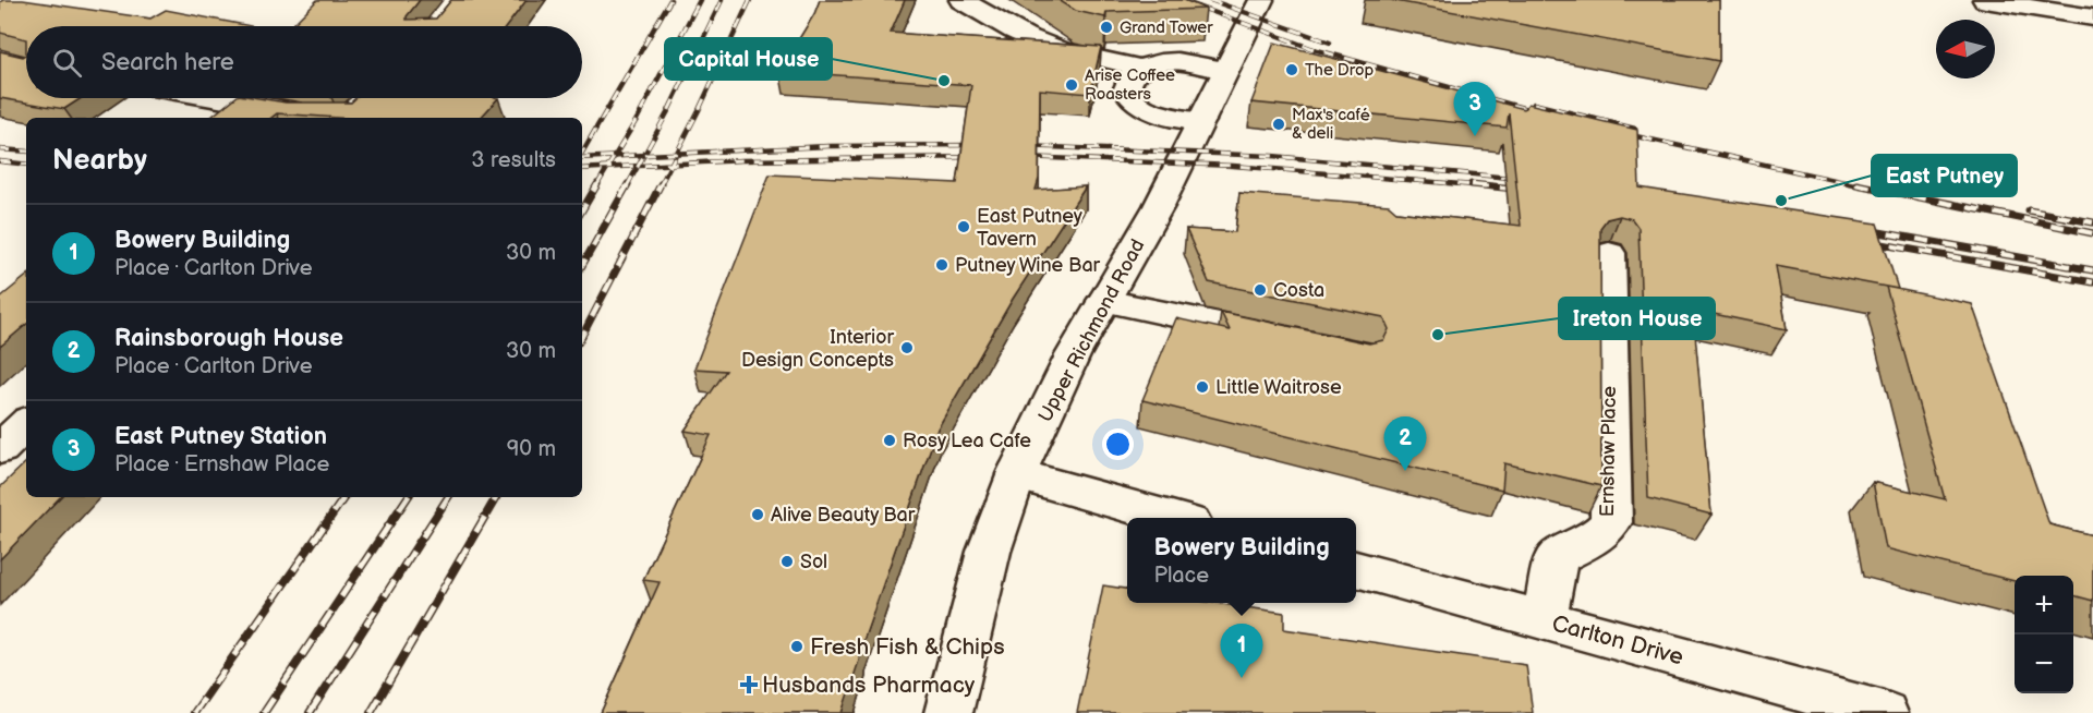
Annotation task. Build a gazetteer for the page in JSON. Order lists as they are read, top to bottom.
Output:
{
  "streets": {
    "main road": ["Upper Richmond Road", "Ernshaw Place", "Carlton Drive"]
  },
  "crossings": [
    ["Ernshaw Place", "Carlton Drive"]
  ],
  "places": {
    "other": [
      "Grand Tower",
      "The Drop",
      "Capital House",
      "Arise Coffee Roasters",
      "Max's café & deli",
      "East Putney",
      "East Putney Tavern",
      "Putney Wine Bar",
      "Costa",
      "Ireton House",
      "Interior Design Concepts",
      "Little Waitrose",
      "Rosy Lea Cafe",
      "Alive Beauty Bar",
      "Sol",
      "Fresh Fish & Chips"
    ],
    "health": ["Husbands Pharmacy"]
  },
  "north": "left",
  "page": {
    "search": "Search here",
    "pins": ["3", "2", "1"],
    "heading": ["Nearby", "3 results"],
    "list": [
      {
        "mark": "1",
        "name": "Bowery Building",
        "note": "Place · Carlton Drive",
        "value": "30 m"
      },
      {
        "mark": "2",
        "name": "Rainsborough House",
        "note": "Place · Carlton Drive",
        "value": "30 m"
      },
      {
        "mark": "3",
        "name": "East Putney Station",
        "note": "Place · Ernshaw Place",
        "value": "90 m"
      }
    ],
    "popup": ["Bowery Building", "Place"],
    "map_buttons": ["+", "−"]
  }
}
